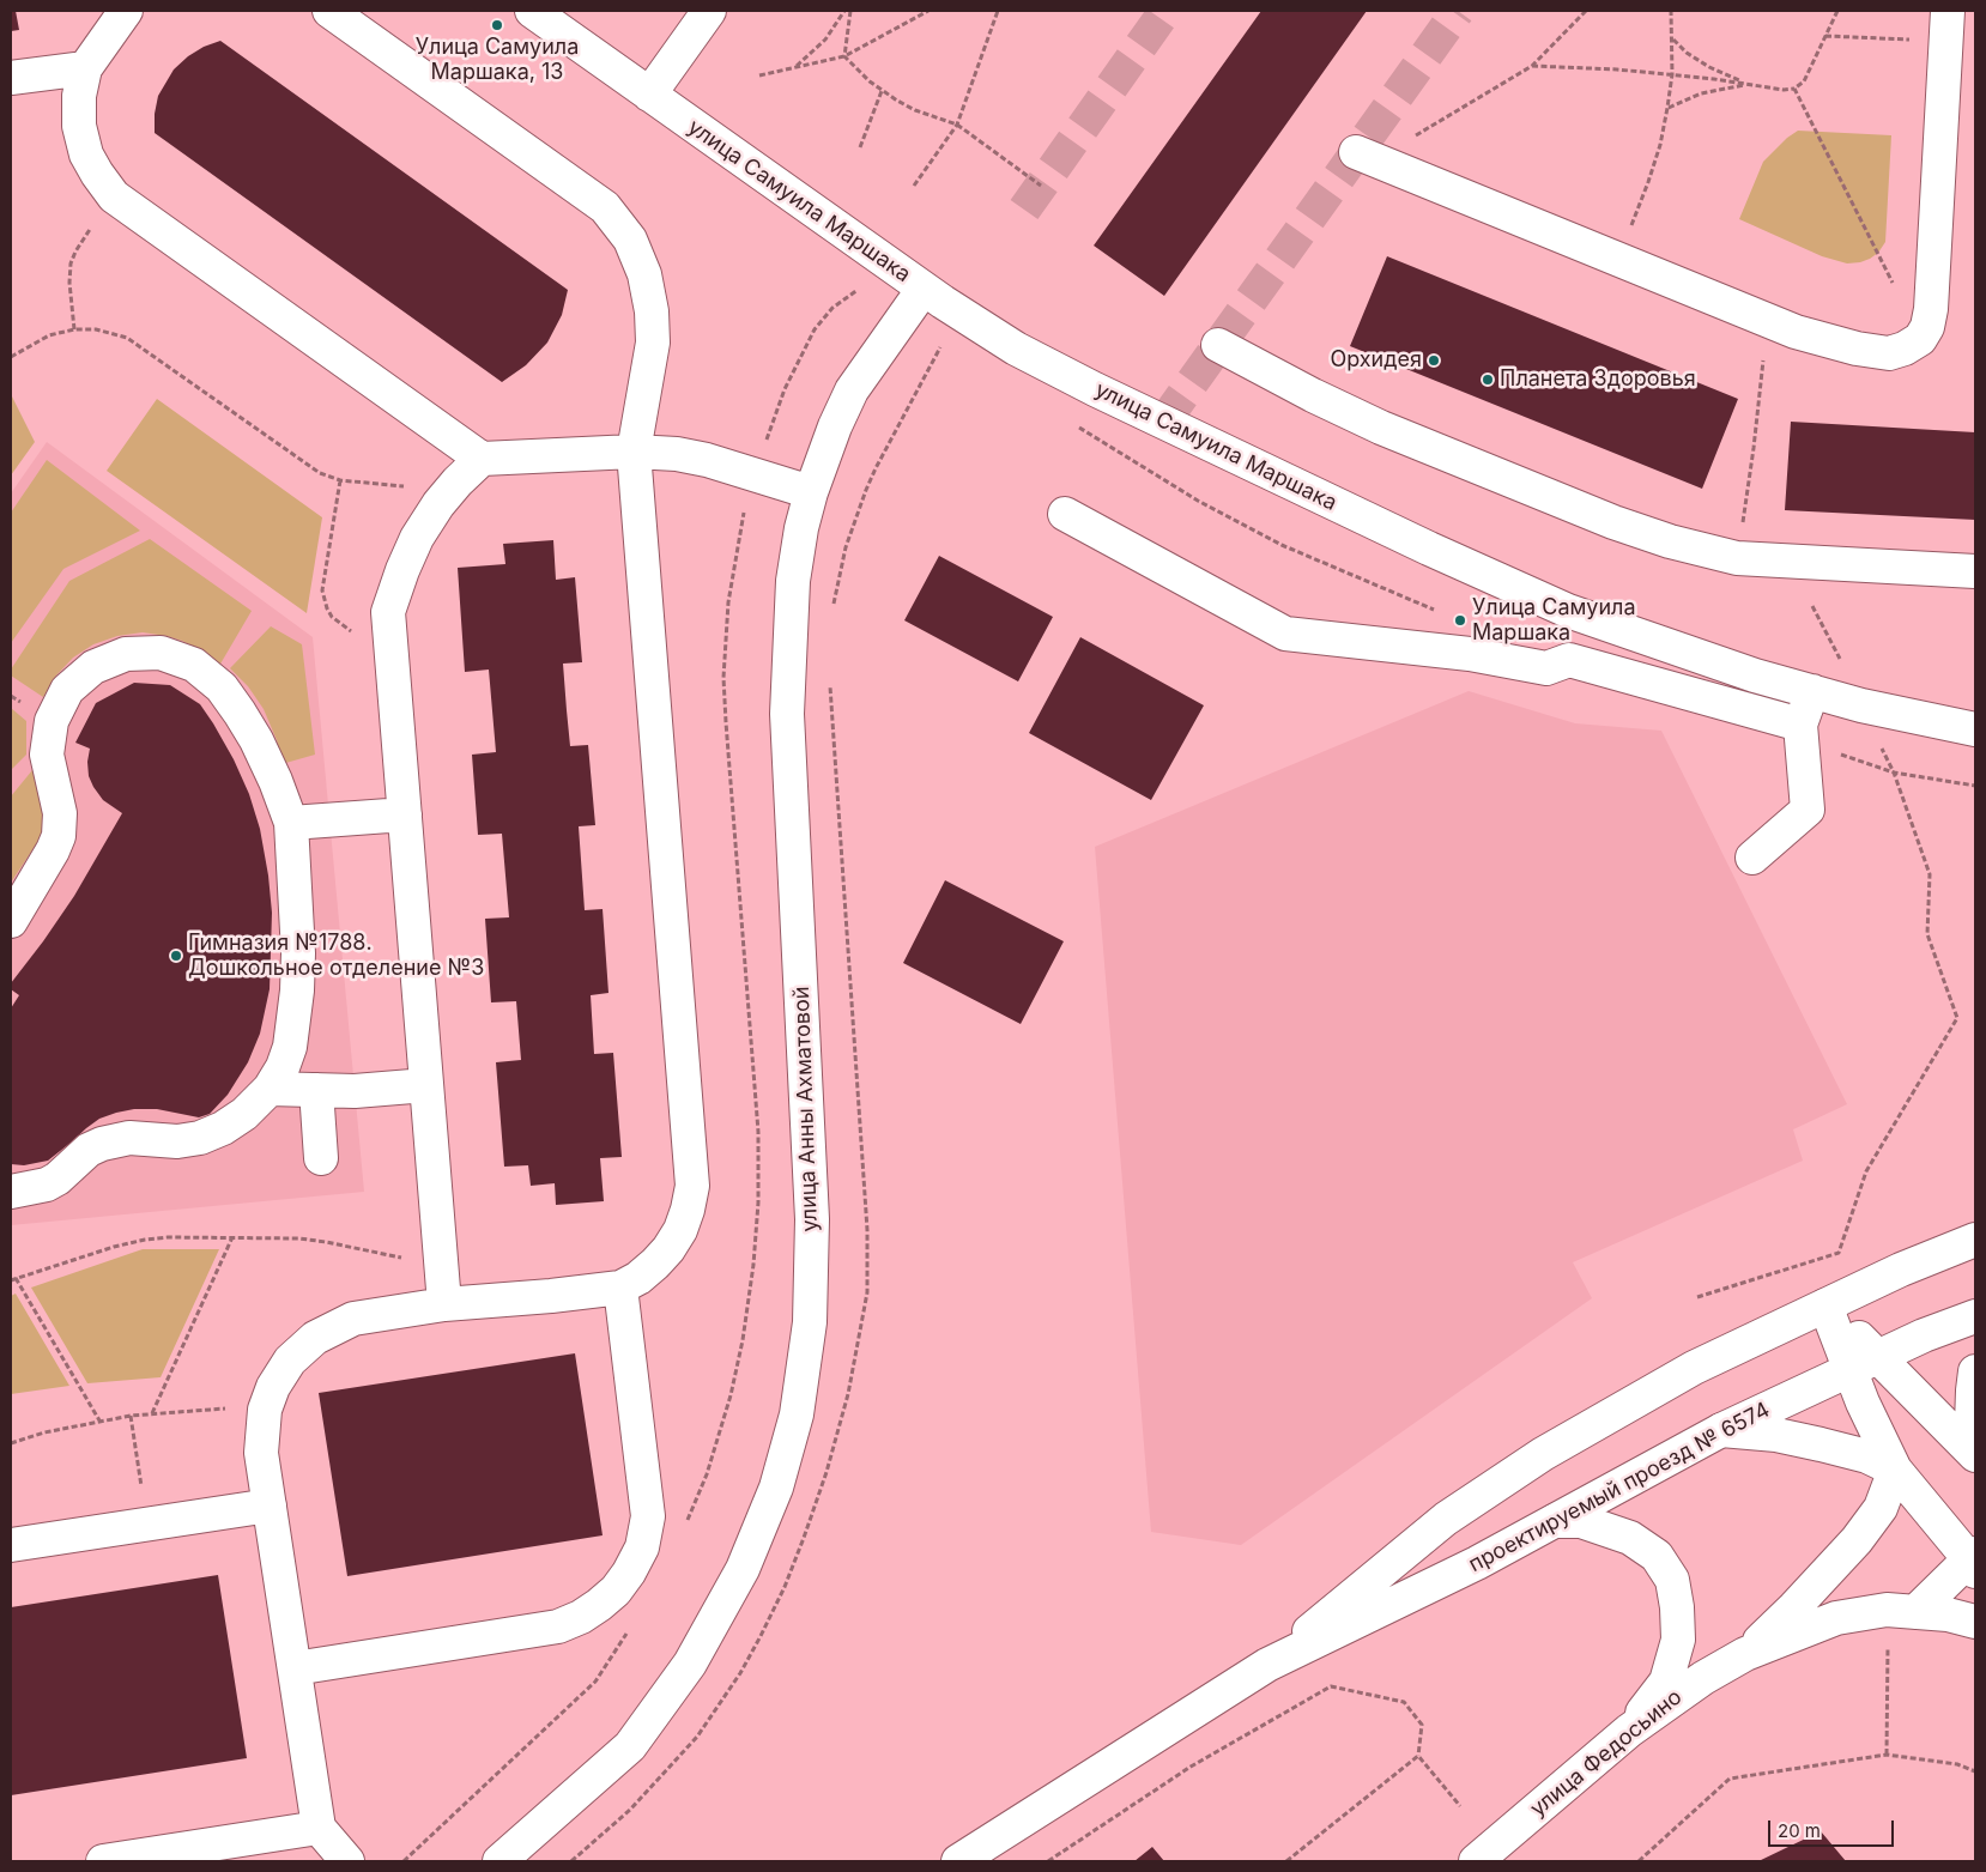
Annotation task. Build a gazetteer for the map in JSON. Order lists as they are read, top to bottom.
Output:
{
  "streets": {
    "street": [
      "улица Самуила Маршака",
      "улица Анны Ахматовой",
      "проектируемый проезд № 6574",
      "улица Федосьино"
    ]
  },
  "crossings": [
    ["улица Самуила Маршака", "улица Анны Ахматовой"]
  ],
  "places": [
    "Улица Самуила Маршака, 13",
    "Орхидея",
    "Планета Здоровья",
    "Улица Самуила Маршака",
    "Гимназия №1788. Дошкольное отделение №3"
  ],
  "scale_bar": "20 m"
}
